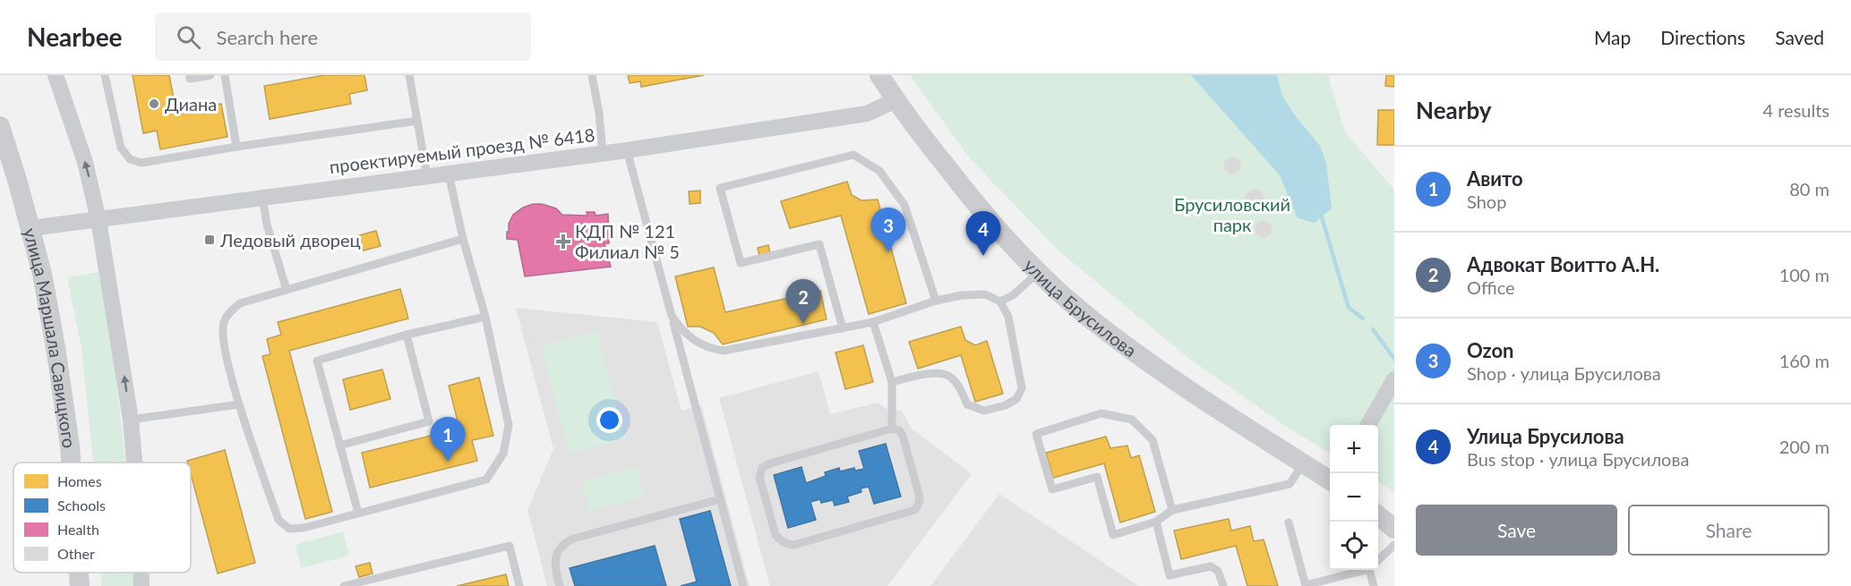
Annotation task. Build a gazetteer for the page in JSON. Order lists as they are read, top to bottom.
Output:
{
  "streets": {
    "street": ["проектируемый проезд № 6418", "улица Брусилова", "улица Маршала Савицкого"]
  },
  "crossings": [
    ["проектируемый проезд № 6418", "улица Брусилова"],
    ["проектируемый проезд № 6418", "улица Маршала Савицкого"]
  ],
  "parks": ["Брусиловский парк"],
  "places": {
    "other": ["Диана"],
    "transit": ["Ледовый дворец"],
    "health": ["КДП № 121 Филиал № 5"]
  },
  "legend": [
    "Homes",
    "Schools",
    "Health",
    "Other"
  ],
  "page": {
    "header": "Nearbee",
    "search": "Search here",
    "nav": ["Map", "Directions", "Saved"],
    "heading": ["Nearby", "4 results"],
    "list": [
      {
        "mark": "1",
        "name": "Авито",
        "note": "Shop",
        "value": "80 m"
      },
      {
        "mark": "2",
        "name": "Адвокат Воитто А.Н.",
        "note": "Office",
        "value": "100 m"
      },
      {
        "mark": "3",
        "name": "Ozon",
        "note": "Shop · улица Брусилова",
        "value": "160 m"
      },
      {
        "mark": "4",
        "name": "Улица Брусилова",
        "note": "Bus stop · улица Брусилова",
        "value": "200 m"
      }
    ],
    "pins": [
      "3",
      "4",
      "2",
      "1"
    ],
    "map_buttons": ["+", "−"],
    "buttons": ["Save", "Share"]
  }
}
